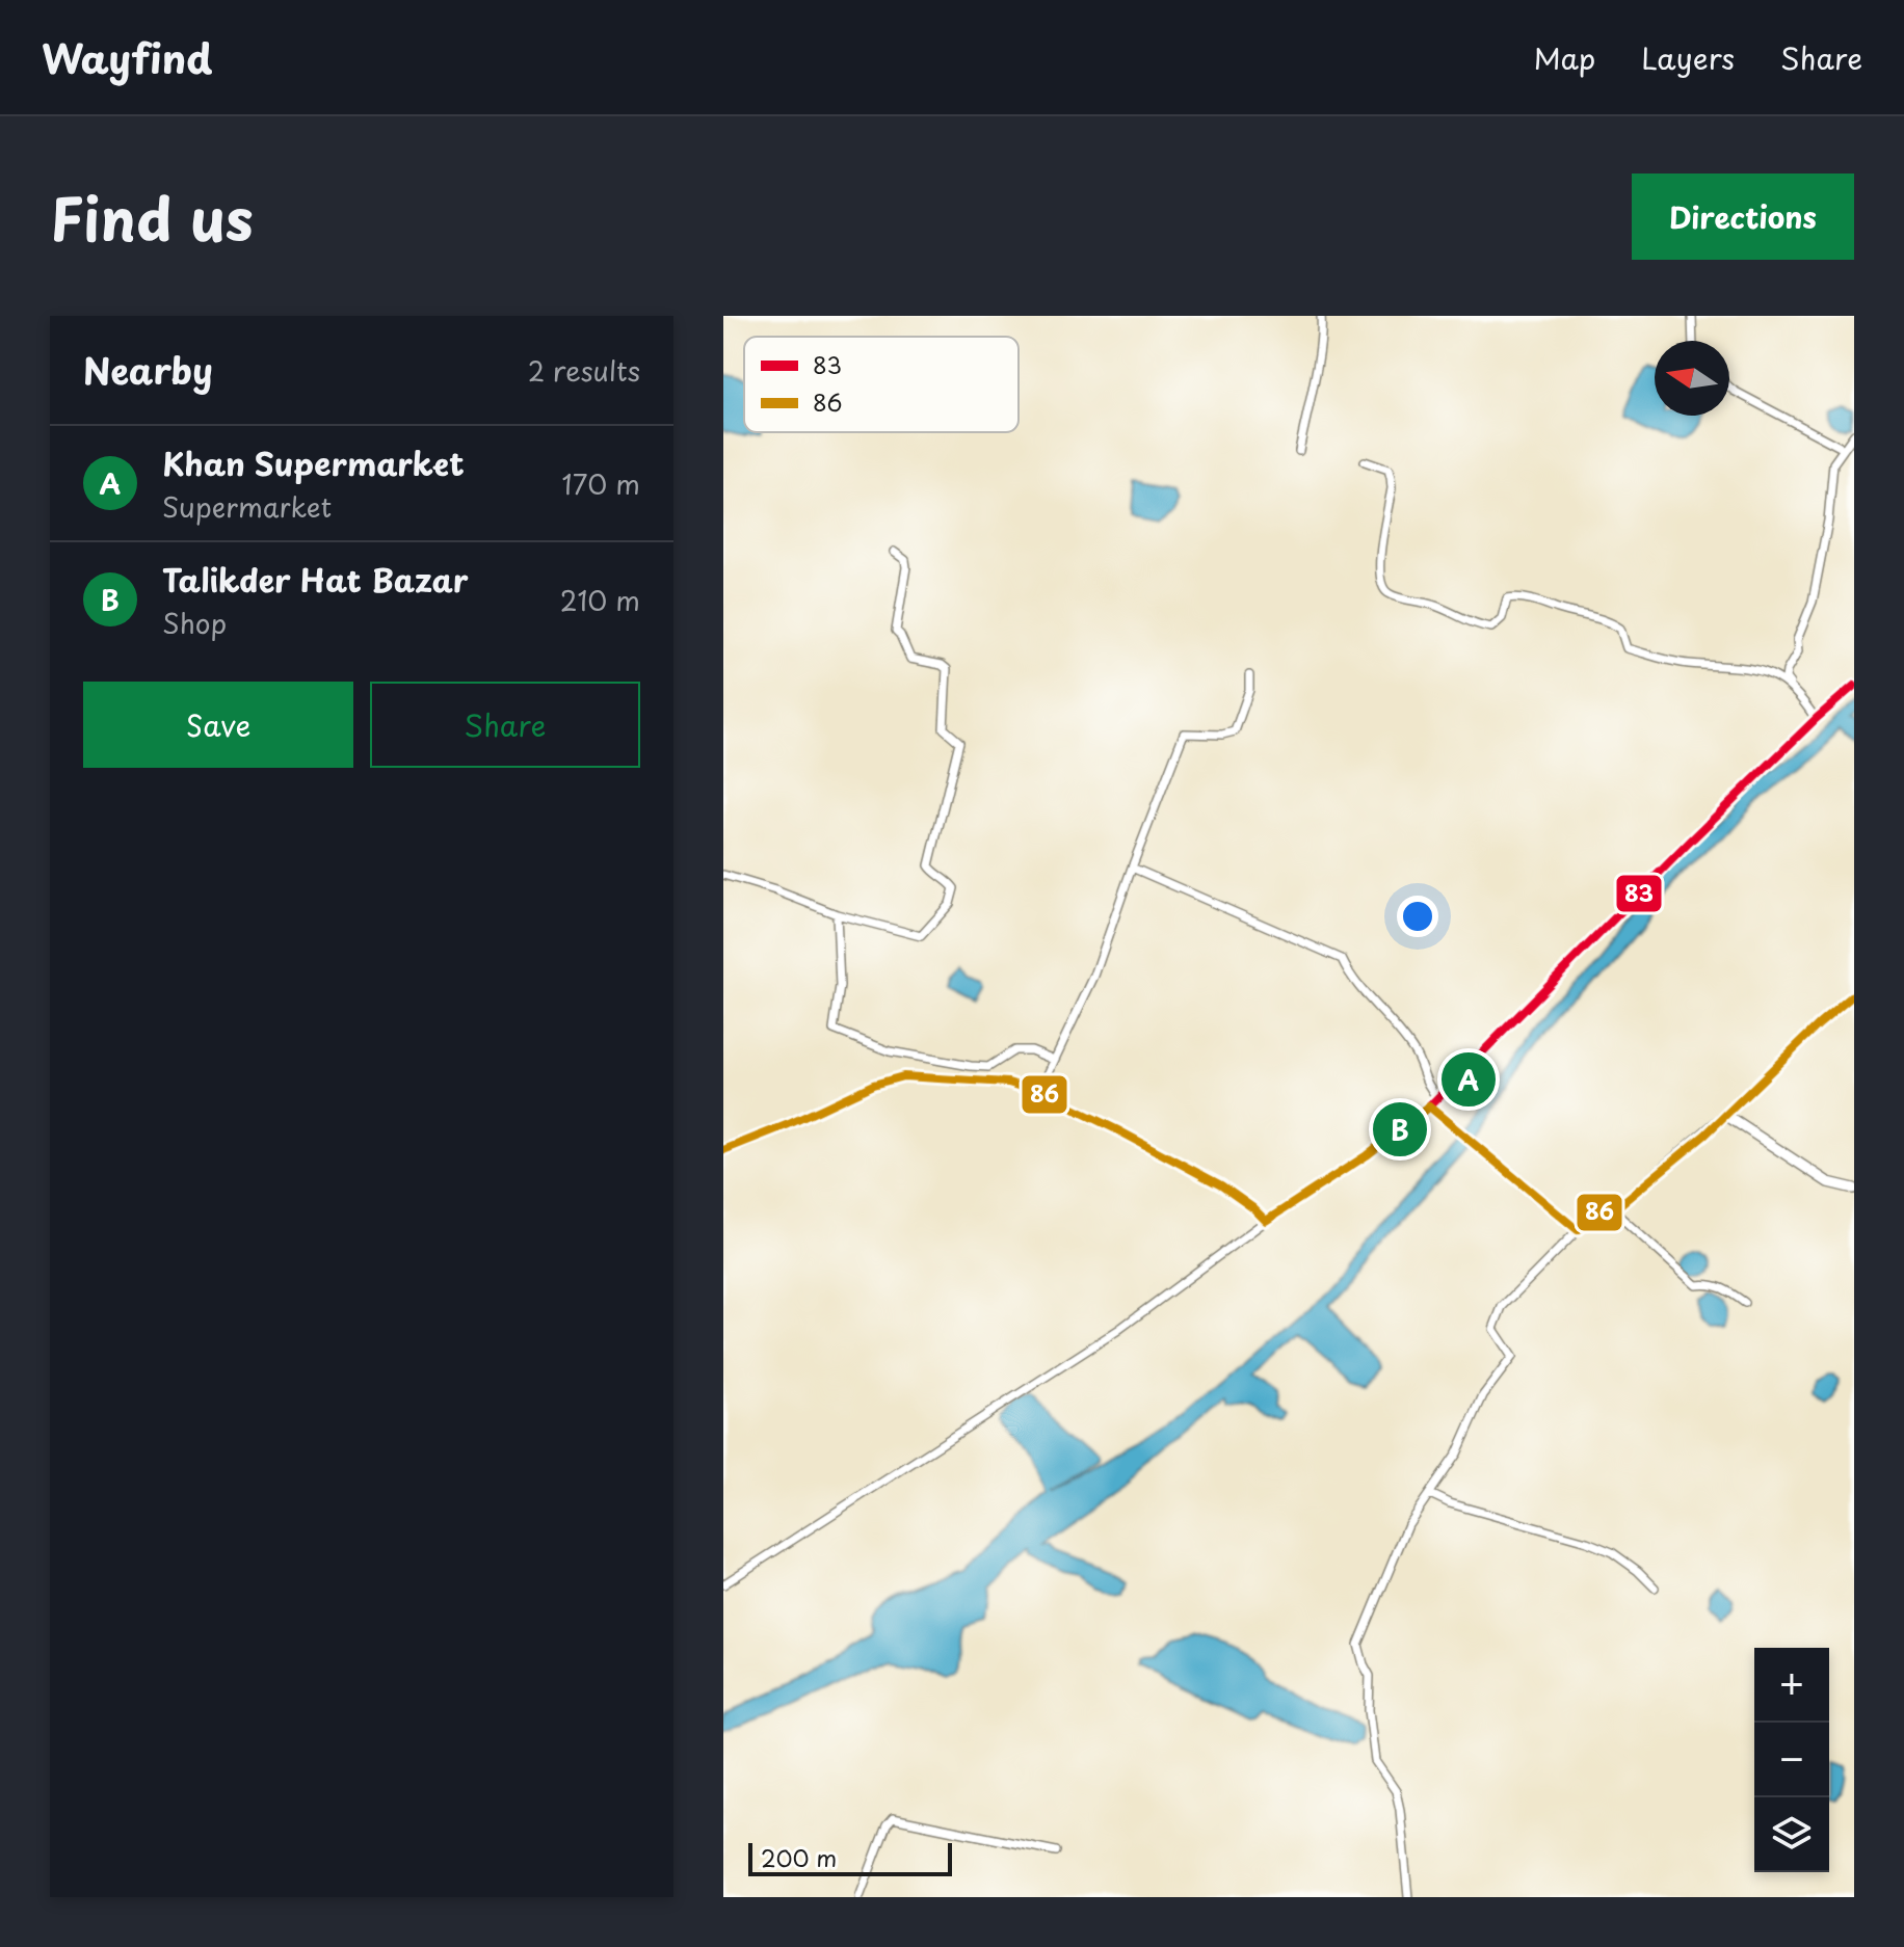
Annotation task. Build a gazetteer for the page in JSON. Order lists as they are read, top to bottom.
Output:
{
  "lines": ["transit line 83", "transit line 86"],
  "legend": ["83", "86"],
  "scale_bar": "200 m",
  "north": "left",
  "page": {
    "header": "Wayfind",
    "nav": ["Map", "Layers", "Share"],
    "title": "Find us",
    "buttons": [
      "Directions",
      ["Save", "Share"]
    ],
    "heading": ["Nearby", "2 results"],
    "list": [
      {
        "mark": "A",
        "name": "Khan Supermarket",
        "note": "Supermarket",
        "value": "170 m"
      },
      {
        "mark": "B",
        "name": "Talikder Hat Bazar",
        "note": "Shop",
        "value": "210 m"
      }
    ],
    "pins": ["A", "B"],
    "map_buttons": ["+", "−"],
    "scale": "200 m"
  }
}
